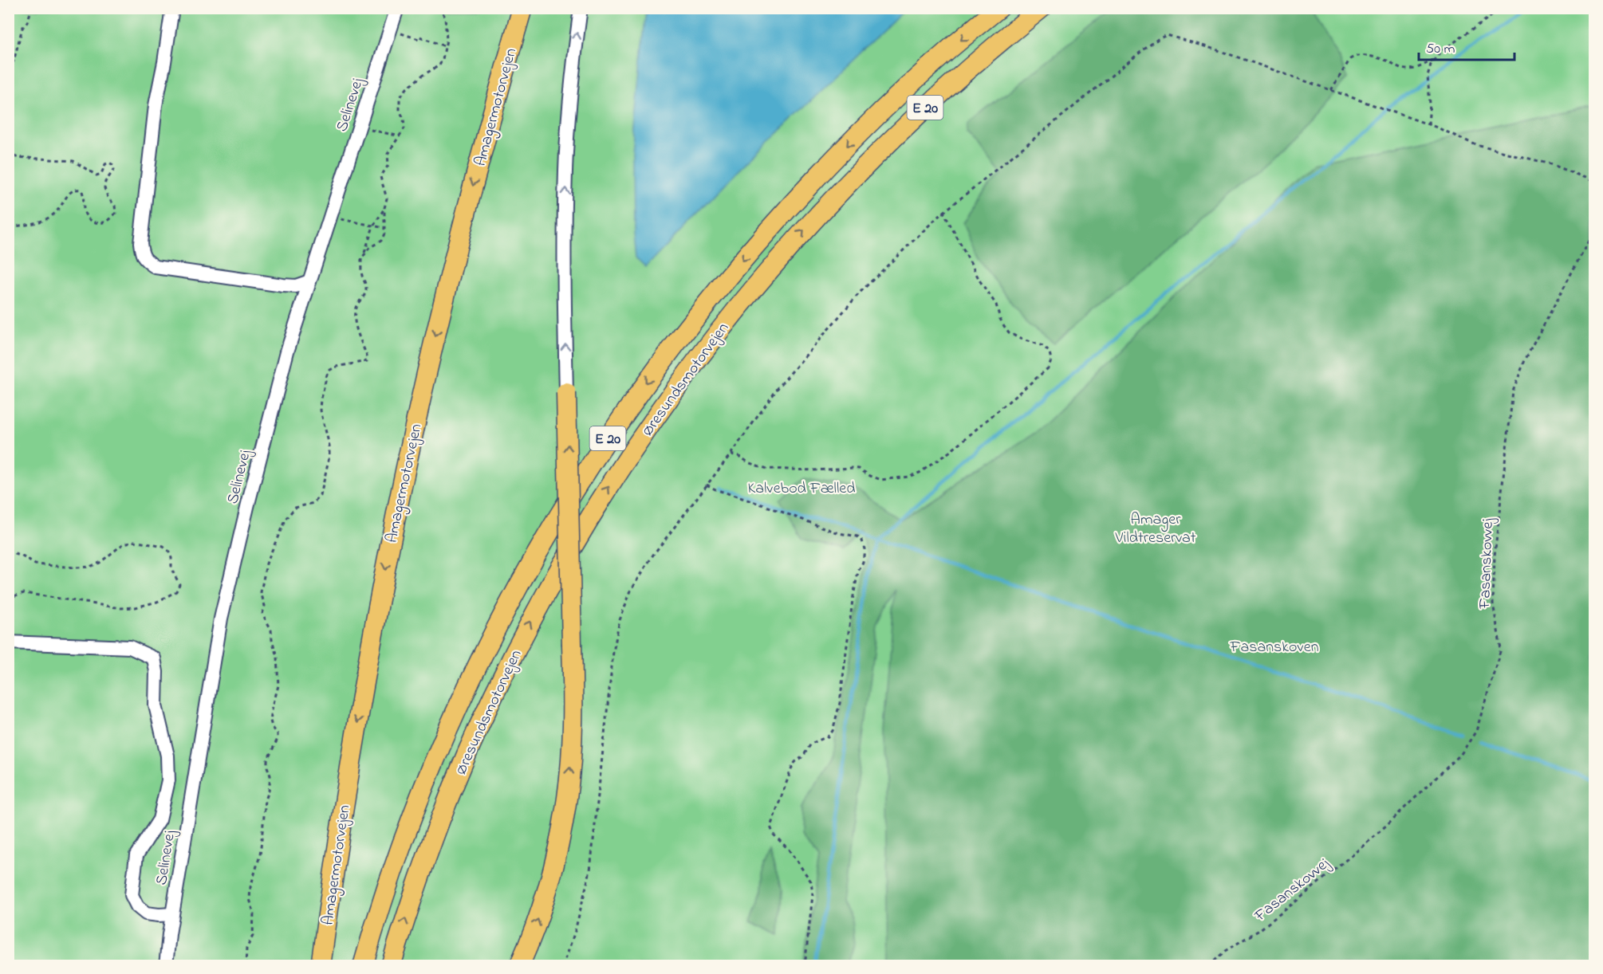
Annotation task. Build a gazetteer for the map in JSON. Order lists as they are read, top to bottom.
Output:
{
  "streets": {
    "highway": ["Amagermotorvejen", "E 20", "Øresundsmotorvejen"],
    "street": ["Selinevej"],
    "path": ["Fasanskovvej"]
  },
  "one_way": ["Amagermotorvejen"],
  "parks": ["Kalvebod Fælled", "Amager Vildtreservat", "Fasanskoven"],
  "scale_bar": "50 m"
}
